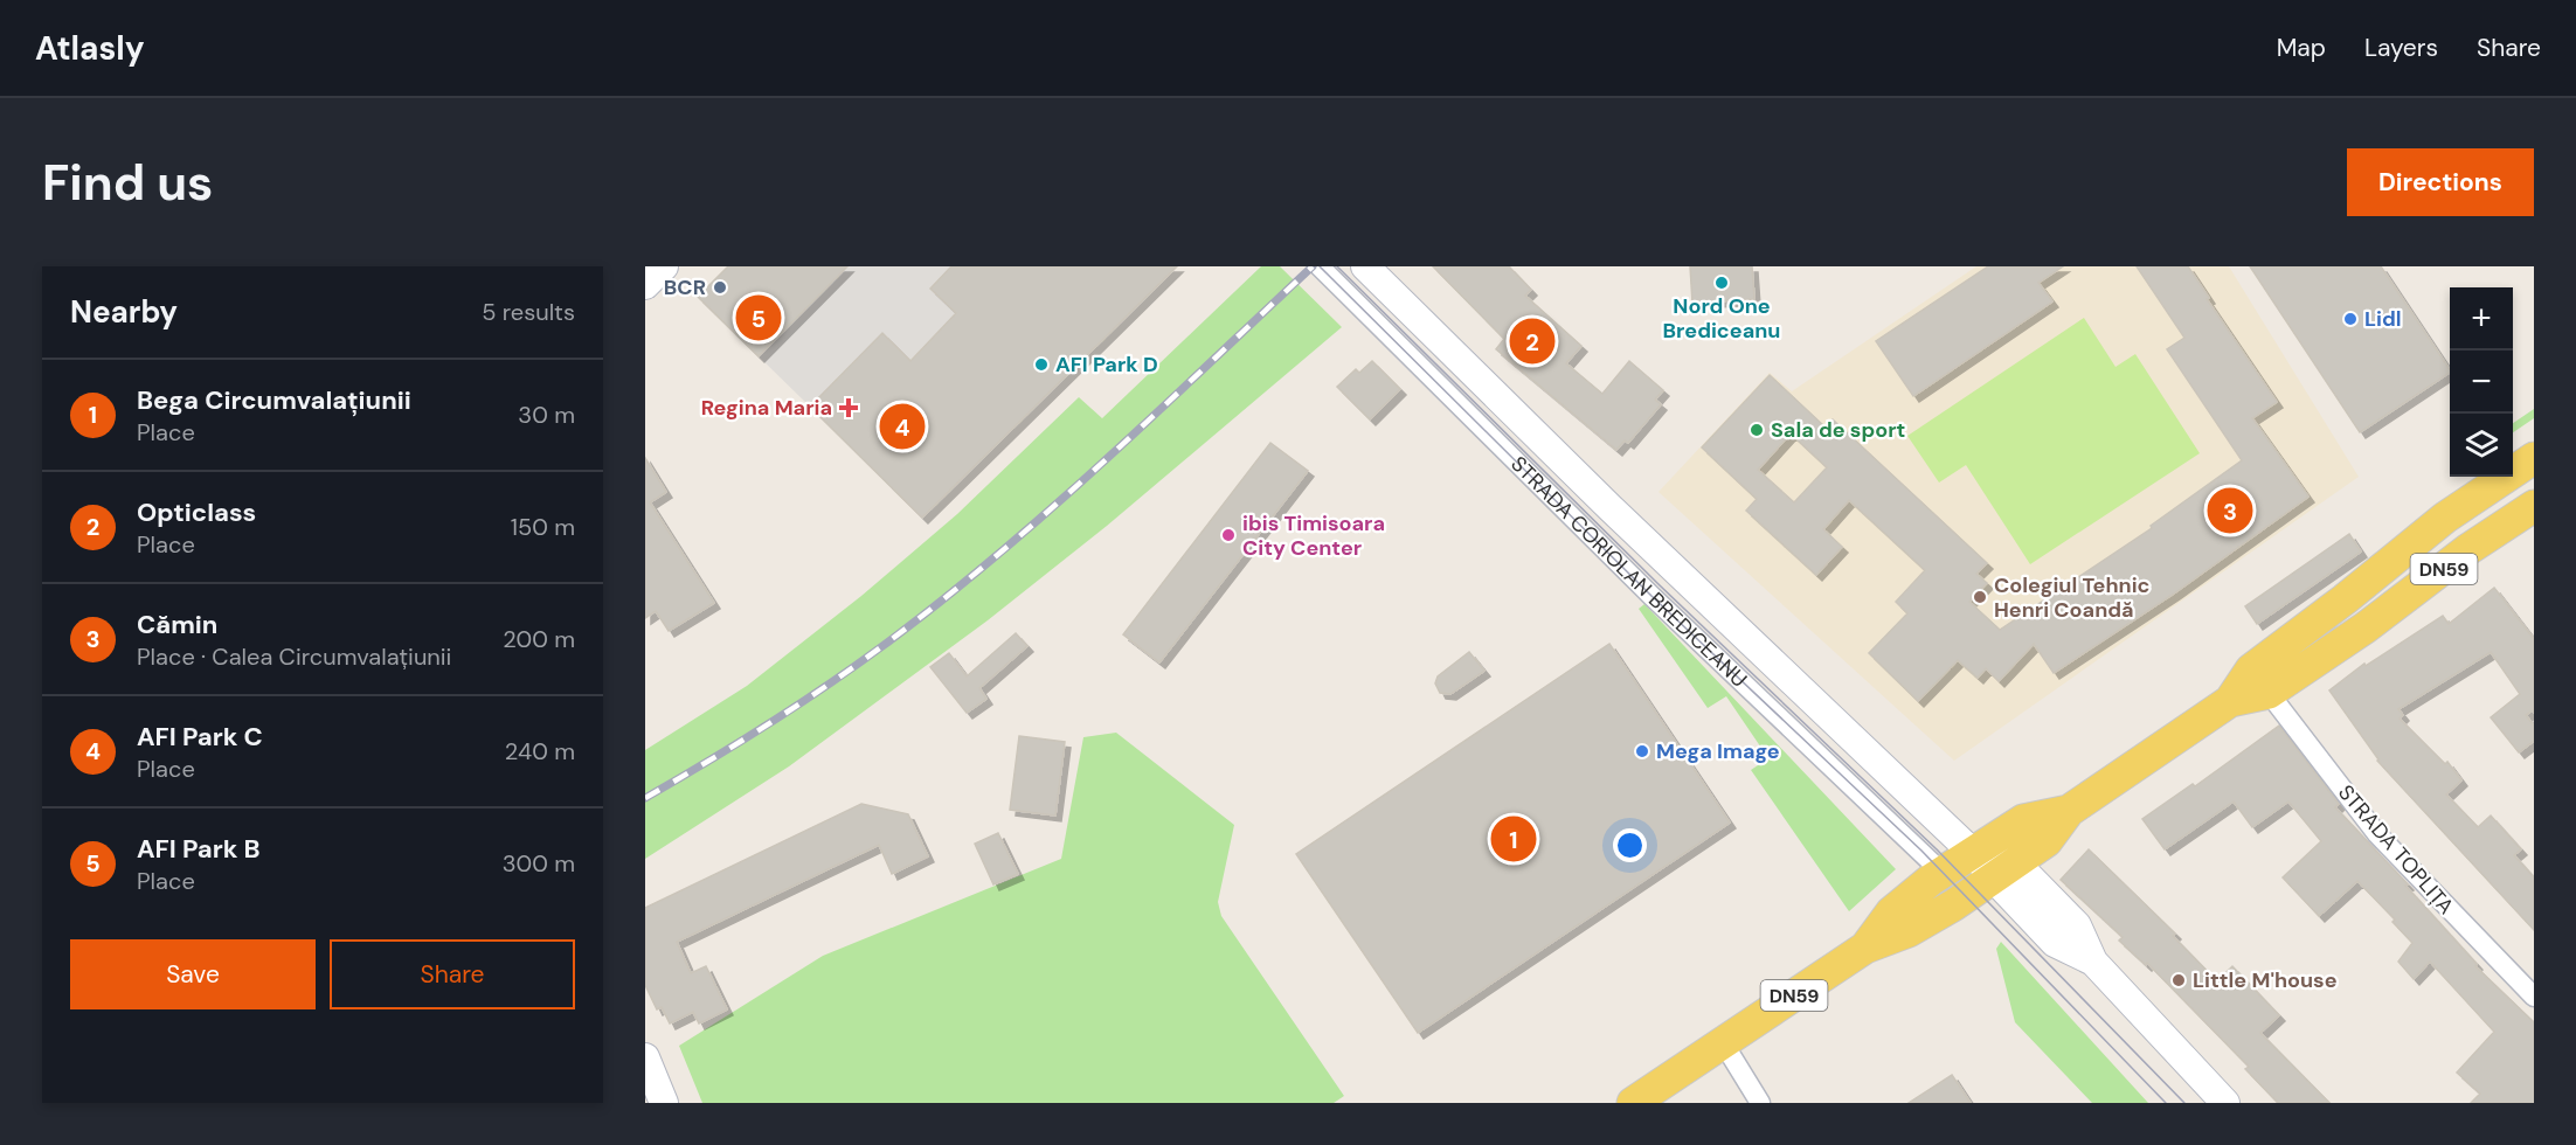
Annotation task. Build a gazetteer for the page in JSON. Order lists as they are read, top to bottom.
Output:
{
  "streets": {
    "main road": ["DN59"],
    "street": ["STRADA CORIOLAN BREDICEANU", "STRADA TOPLIȚA"]
  },
  "crossings": [
    ["DN59", "STRADA CORIOLAN BREDICEANU"],
    ["DN59", "STRADA TOPLIȚA"]
  ],
  "places": {
    "other": [
      "Nord One Brediceanu",
      "BCR",
      "Lidl",
      "AFI Park D",
      "Sala de sport",
      "ibis Timisoara City Center",
      "Colegiul Tehnic Henri Coandă",
      "Mega Image",
      "Little M'house"
    ],
    "health": ["Regina Maria"]
  },
  "page": {
    "header": "Atlasly",
    "nav": ["Map", "Layers", "Share"],
    "buttons": [
      "Directions",
      ["Save", "Share"]
    ],
    "title": "Find us",
    "heading": ["Nearby", "5 results"],
    "map_buttons": ["+", "−"],
    "pins": [
      "5",
      "2",
      "4",
      "3",
      "1"
    ],
    "list": [
      {
        "mark": "1",
        "name": "Bega Circumvalațiunii",
        "note": "Place",
        "value": "30 m"
      },
      {
        "mark": "2",
        "name": "Opticlass",
        "note": "Place",
        "value": "150 m"
      },
      {
        "mark": "3",
        "name": "Cămin",
        "note": "Place · Calea Circumvalațiunii",
        "value": "200 m"
      },
      {
        "mark": "4",
        "name": "AFI Park C",
        "note": "Place",
        "value": "240 m"
      },
      {
        "mark": "5",
        "name": "AFI Park B",
        "note": "Place",
        "value": "300 m"
      }
    ]
  }
}
